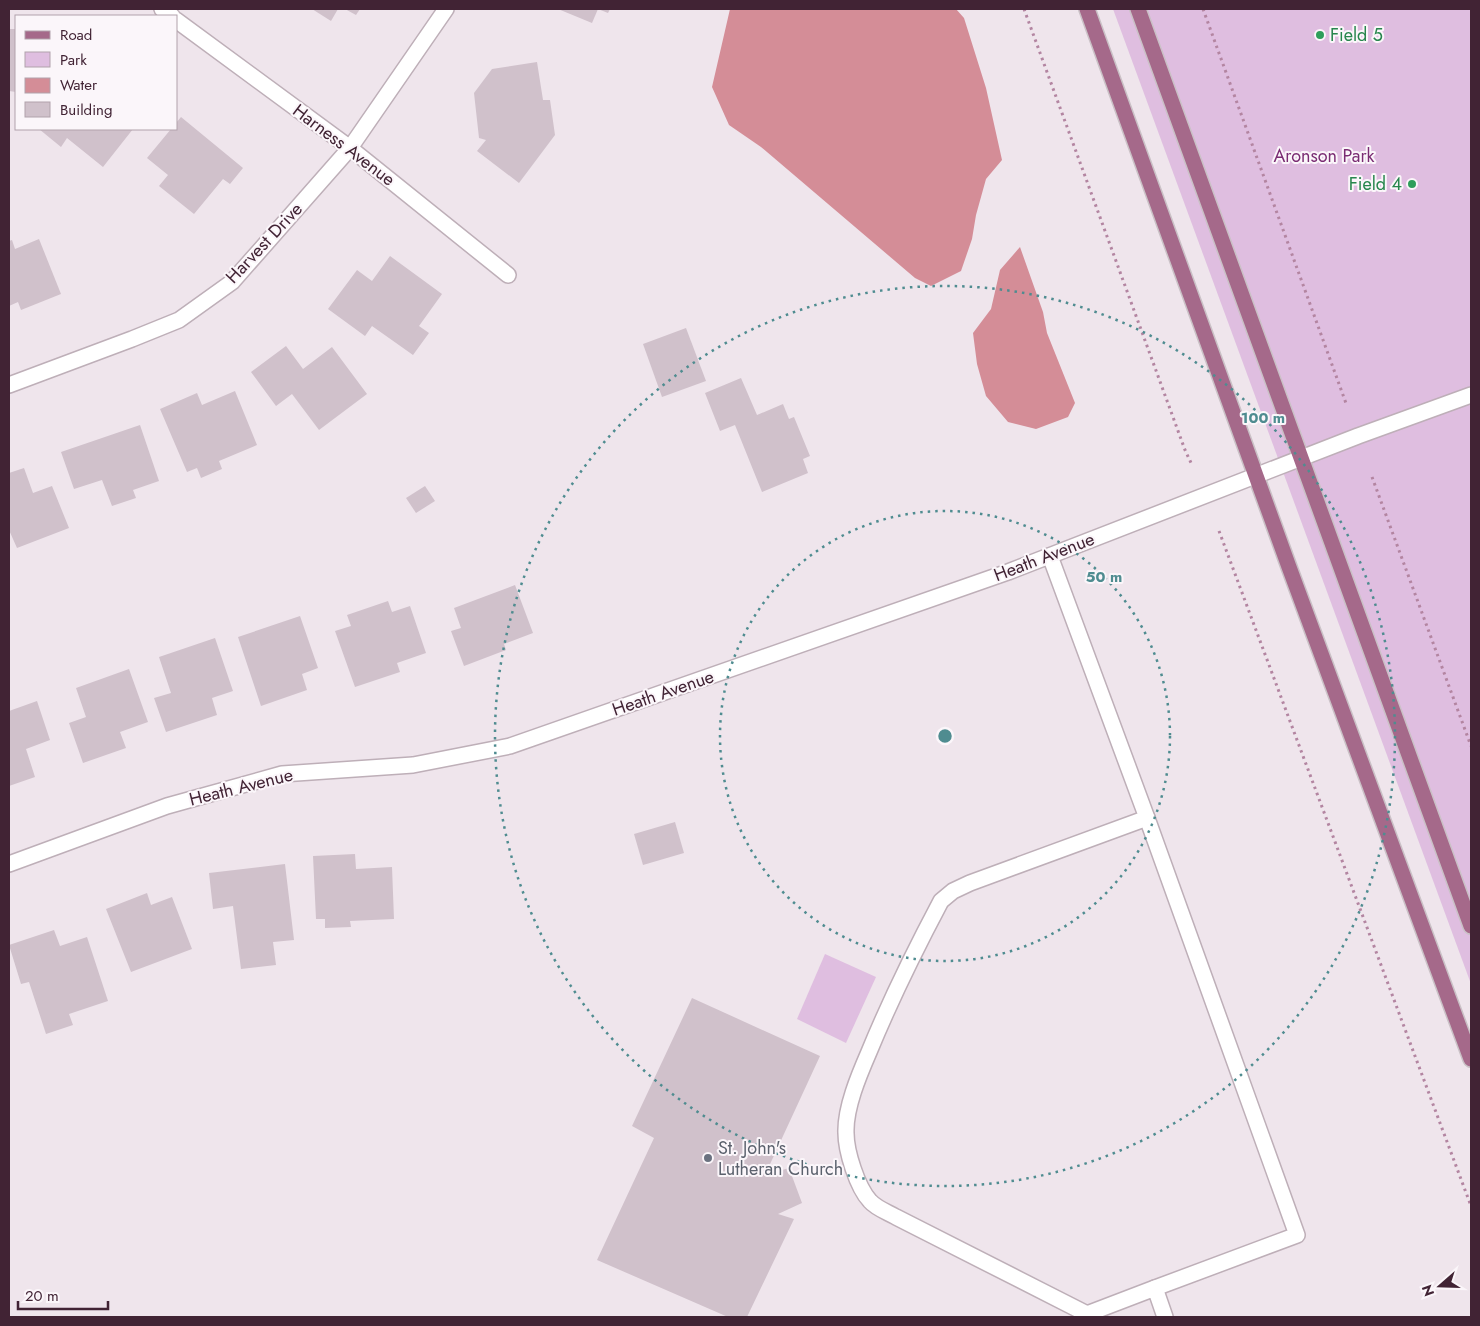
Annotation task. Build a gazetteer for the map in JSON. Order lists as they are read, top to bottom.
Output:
{
  "streets": {
    "street": ["Harness Avenue", "Harvest Drive", "Heath Avenue"]
  },
  "crossings": [
    ["Harness Avenue", "Harvest Drive"]
  ],
  "parks": ["Aronson Park"],
  "places": ["Field 5", "Field 4", "St. John's Lutheran Church"],
  "legend": [
    "Road",
    "Park",
    "Water",
    "Building"
  ],
  "scale_bar": "20 m",
  "north": "left",
  "rings": ["100 m", "50 m"]
}
